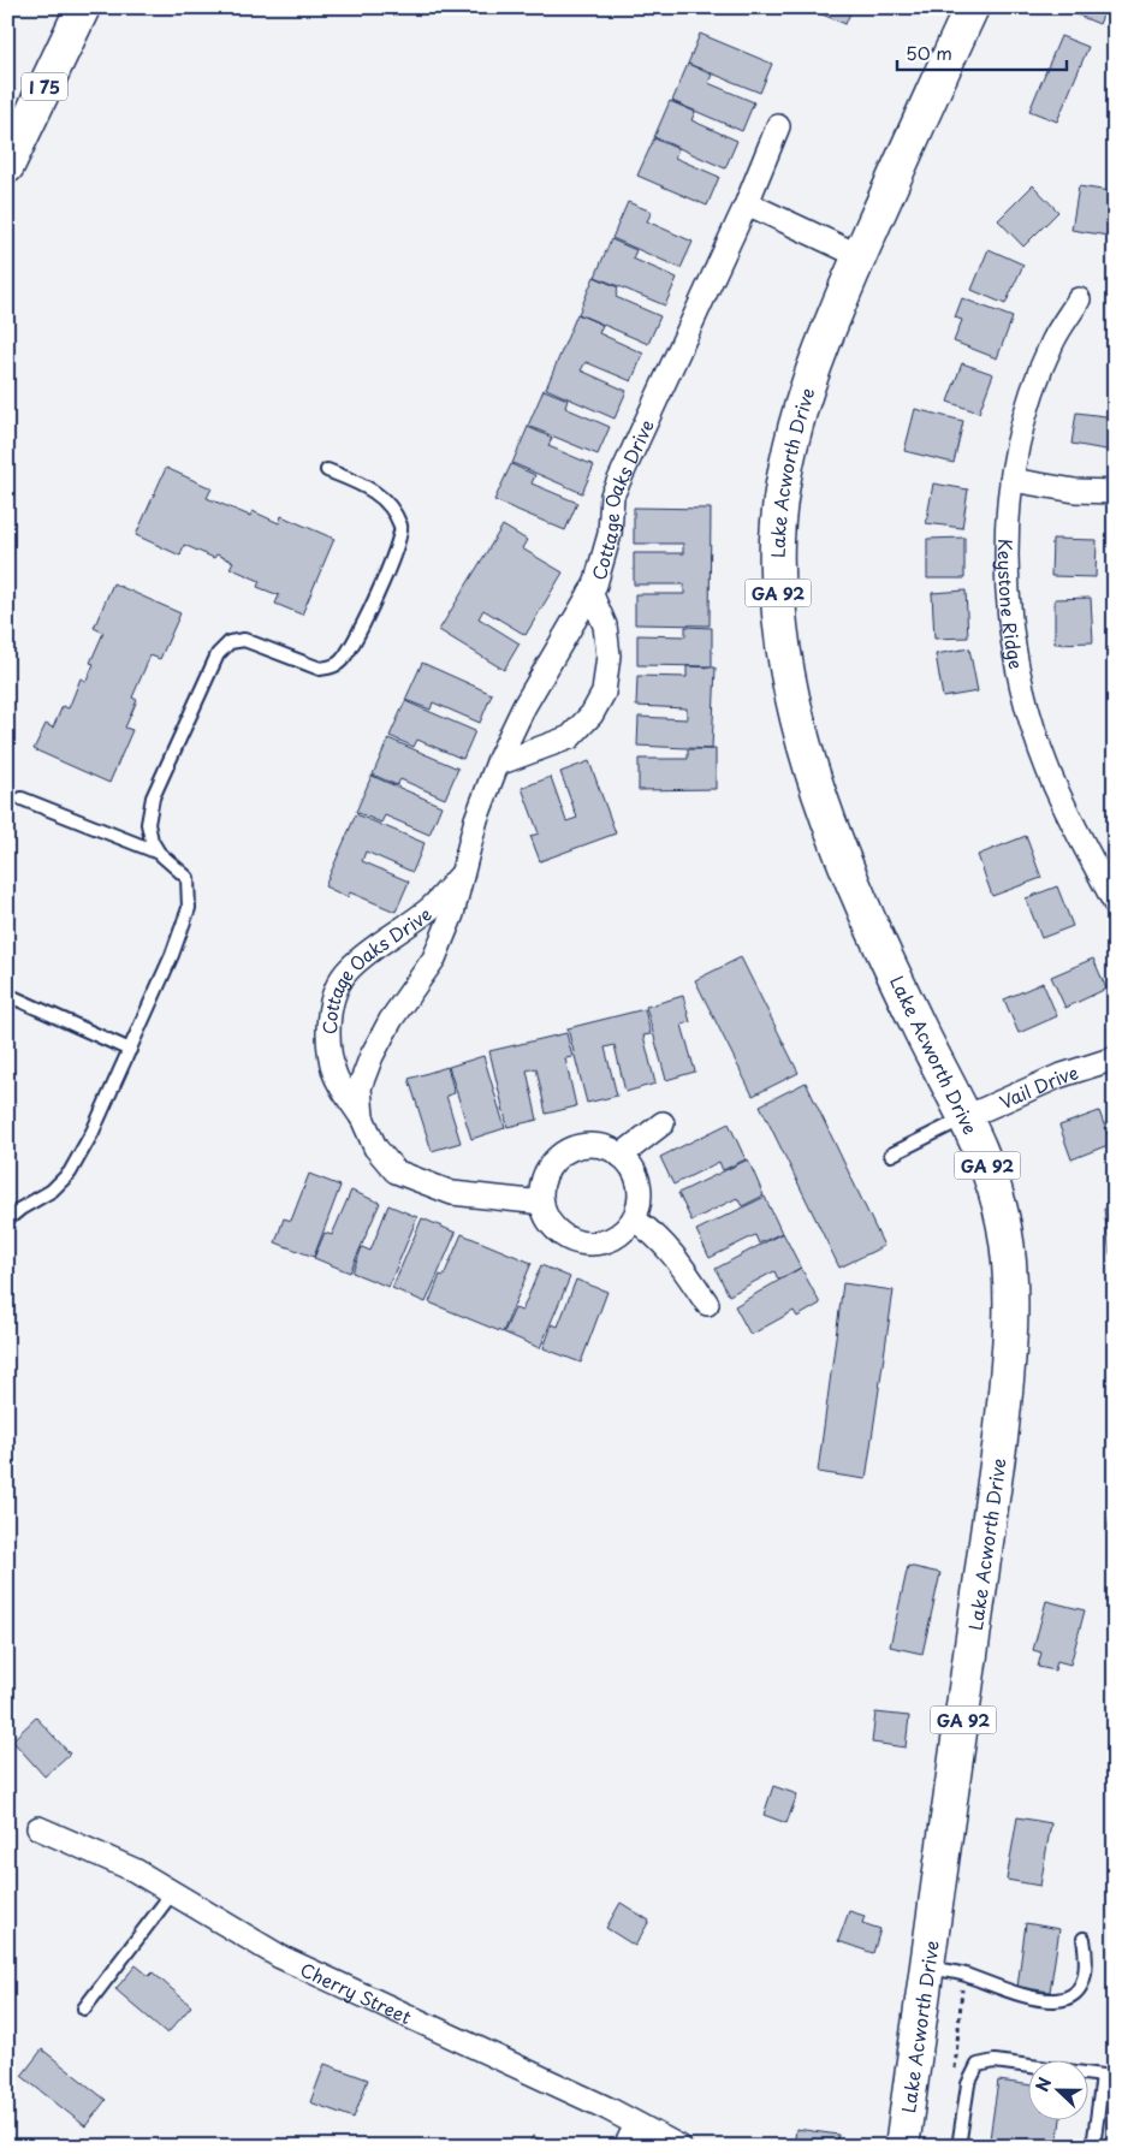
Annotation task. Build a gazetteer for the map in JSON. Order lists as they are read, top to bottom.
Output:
{
  "streets": {
    "main road": ["I 75", "Lake Acworth Drive", "GA 92"],
    "street": [
      "Cottage Oaks Drive",
      "Keystone Ridge",
      "Vail Drive",
      "Cherry Street"
    ]
  },
  "crossings": [
    ["Lake Acworth Drive", "Vail Drive"]
  ],
  "scale_bar": "50 m",
  "north": "left"
}
